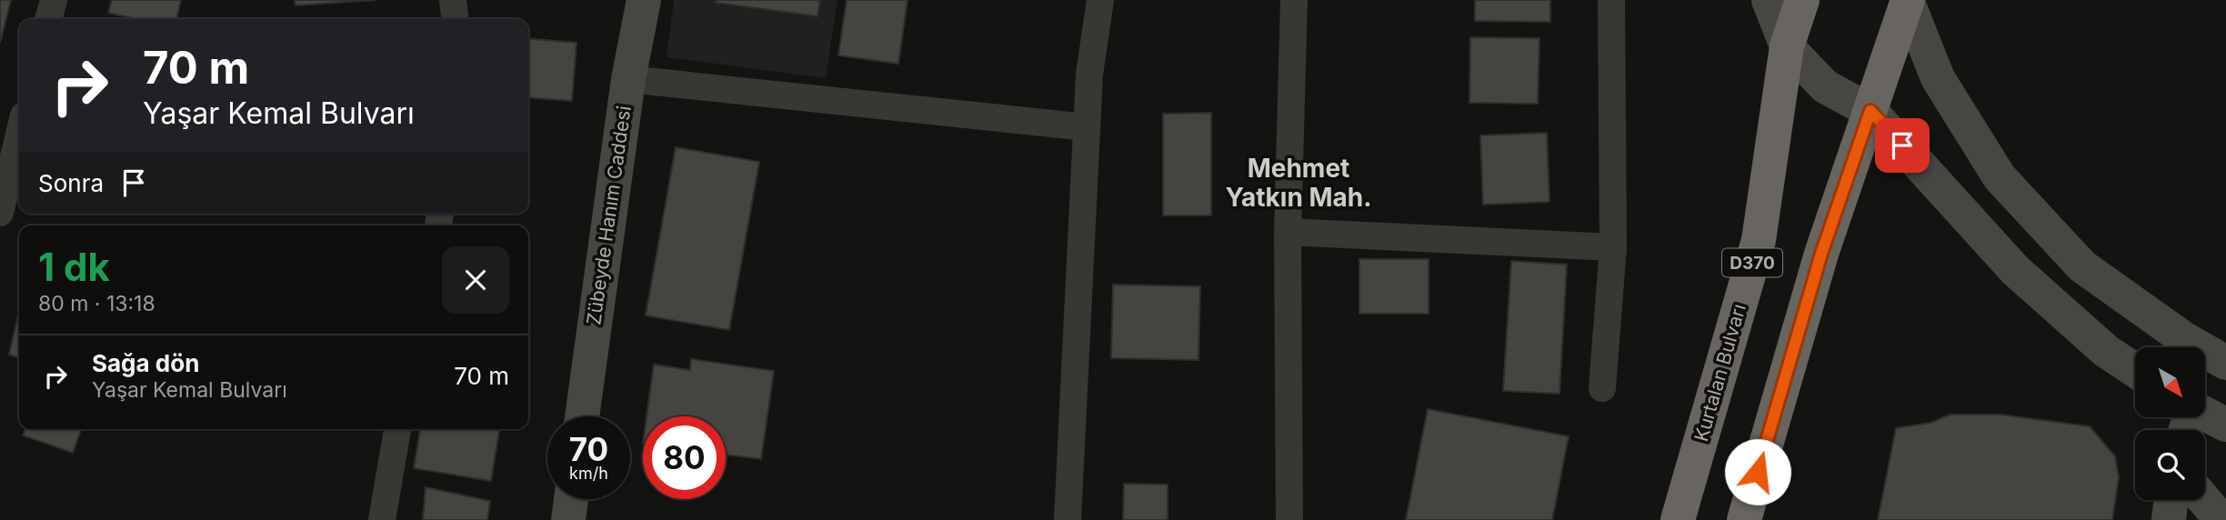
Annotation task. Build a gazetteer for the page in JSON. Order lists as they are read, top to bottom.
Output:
{
  "streets": {
    "highway": ["D370", "Kurtalan Bulvarı"],
    "main road": ["Zübeyde Hanım Caddesi"]
  },
  "districts": ["Mehmet Yatkın Mah."],
  "north": "bottom right",
  "page": {
    "turn": ["70 m", "Yaşar Kemal Bulvarı"],
    "then": "Sonra",
    "heading": ["1 dk", "80 m · 13:18"],
    "list": [
      {
        "name": "Sağa dön",
        "note": "Yaşar Kemal Bulvarı",
        "value": "70 m"
      }
    ],
    "speed": "70 km/h",
    "limit": "80"
  }
}
